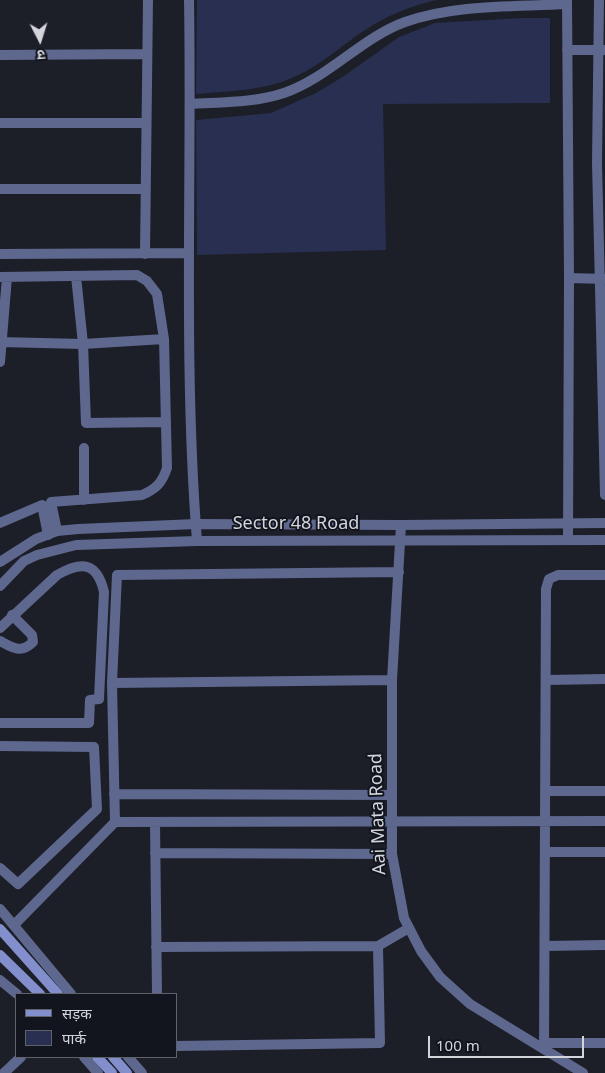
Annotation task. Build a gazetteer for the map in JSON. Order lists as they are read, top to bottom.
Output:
{
  "streets": {
    "street": ["Sector 48 Road", "Aai Mata Road"]
  },
  "crossings": [
    ["Sector 48 Road", "Aai Mata Road"]
  ],
  "legend": ["सड़क", "पार्क"],
  "scale_bar": "100 m",
  "north": "bottom"
}
